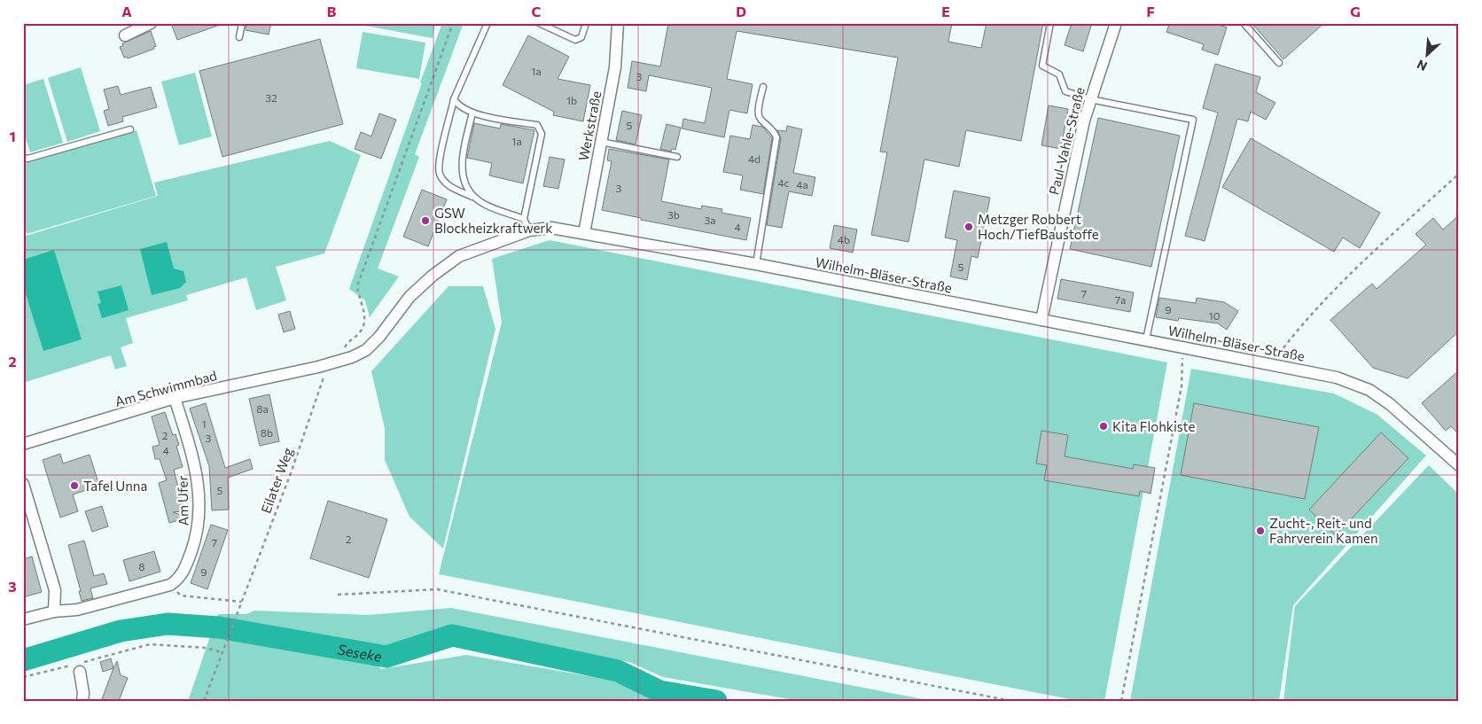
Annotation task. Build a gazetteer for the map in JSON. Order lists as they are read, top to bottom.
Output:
{
  "streets": {
    "street": [
      "Werkstraße",
      "Paul-Vahle-Straße",
      "Wilhelm-Bläser-Straße",
      "Am Schwimmbad",
      "Am Ufer"
    ],
    "path": ["Eilater Weg"]
  },
  "crossings": [
    ["Werkstraße", "Wilhelm-Bläser-Straße"],
    ["Paul-Vahle-Straße", "Wilhelm-Bläser-Straße"],
    ["Wilhelm-Bläser-Straße", "Am Schwimmbad"],
    ["Wilhelm-Bläser-Straße", "Eilater Weg"],
    ["Am Schwimmbad", "Eilater Weg"],
    ["Am Schwimmbad", "Am Ufer"]
  ],
  "water": ["Seseke"],
  "places": [
    "GSW Blockheizkraftwerk",
    "Metzger Robbert Hoch/TiefBaustoffe",
    "Kita Flohkiste",
    "Tafel Unna",
    "Zucht-, Reit- und Fahrverein Kamen"
  ],
  "house_numbers": [
    "1a",
    "3",
    "32",
    "1b",
    "5",
    "1a",
    "4d",
    "4c",
    "4a",
    "3",
    "3b",
    "3a",
    "4",
    "4b",
    "5",
    "7",
    "7a",
    "9",
    "10",
    "8a",
    "1",
    "8b",
    "2",
    "3",
    "4",
    "5",
    "2",
    "7",
    "8",
    "9"
  ],
  "north": "bottom left",
  "grid": {
    "columns": [
      "A",
      "B",
      "C",
      "D",
      "E",
      "F",
      "G"
    ],
    "rows": ["1", "2", "3"]
  }
}
